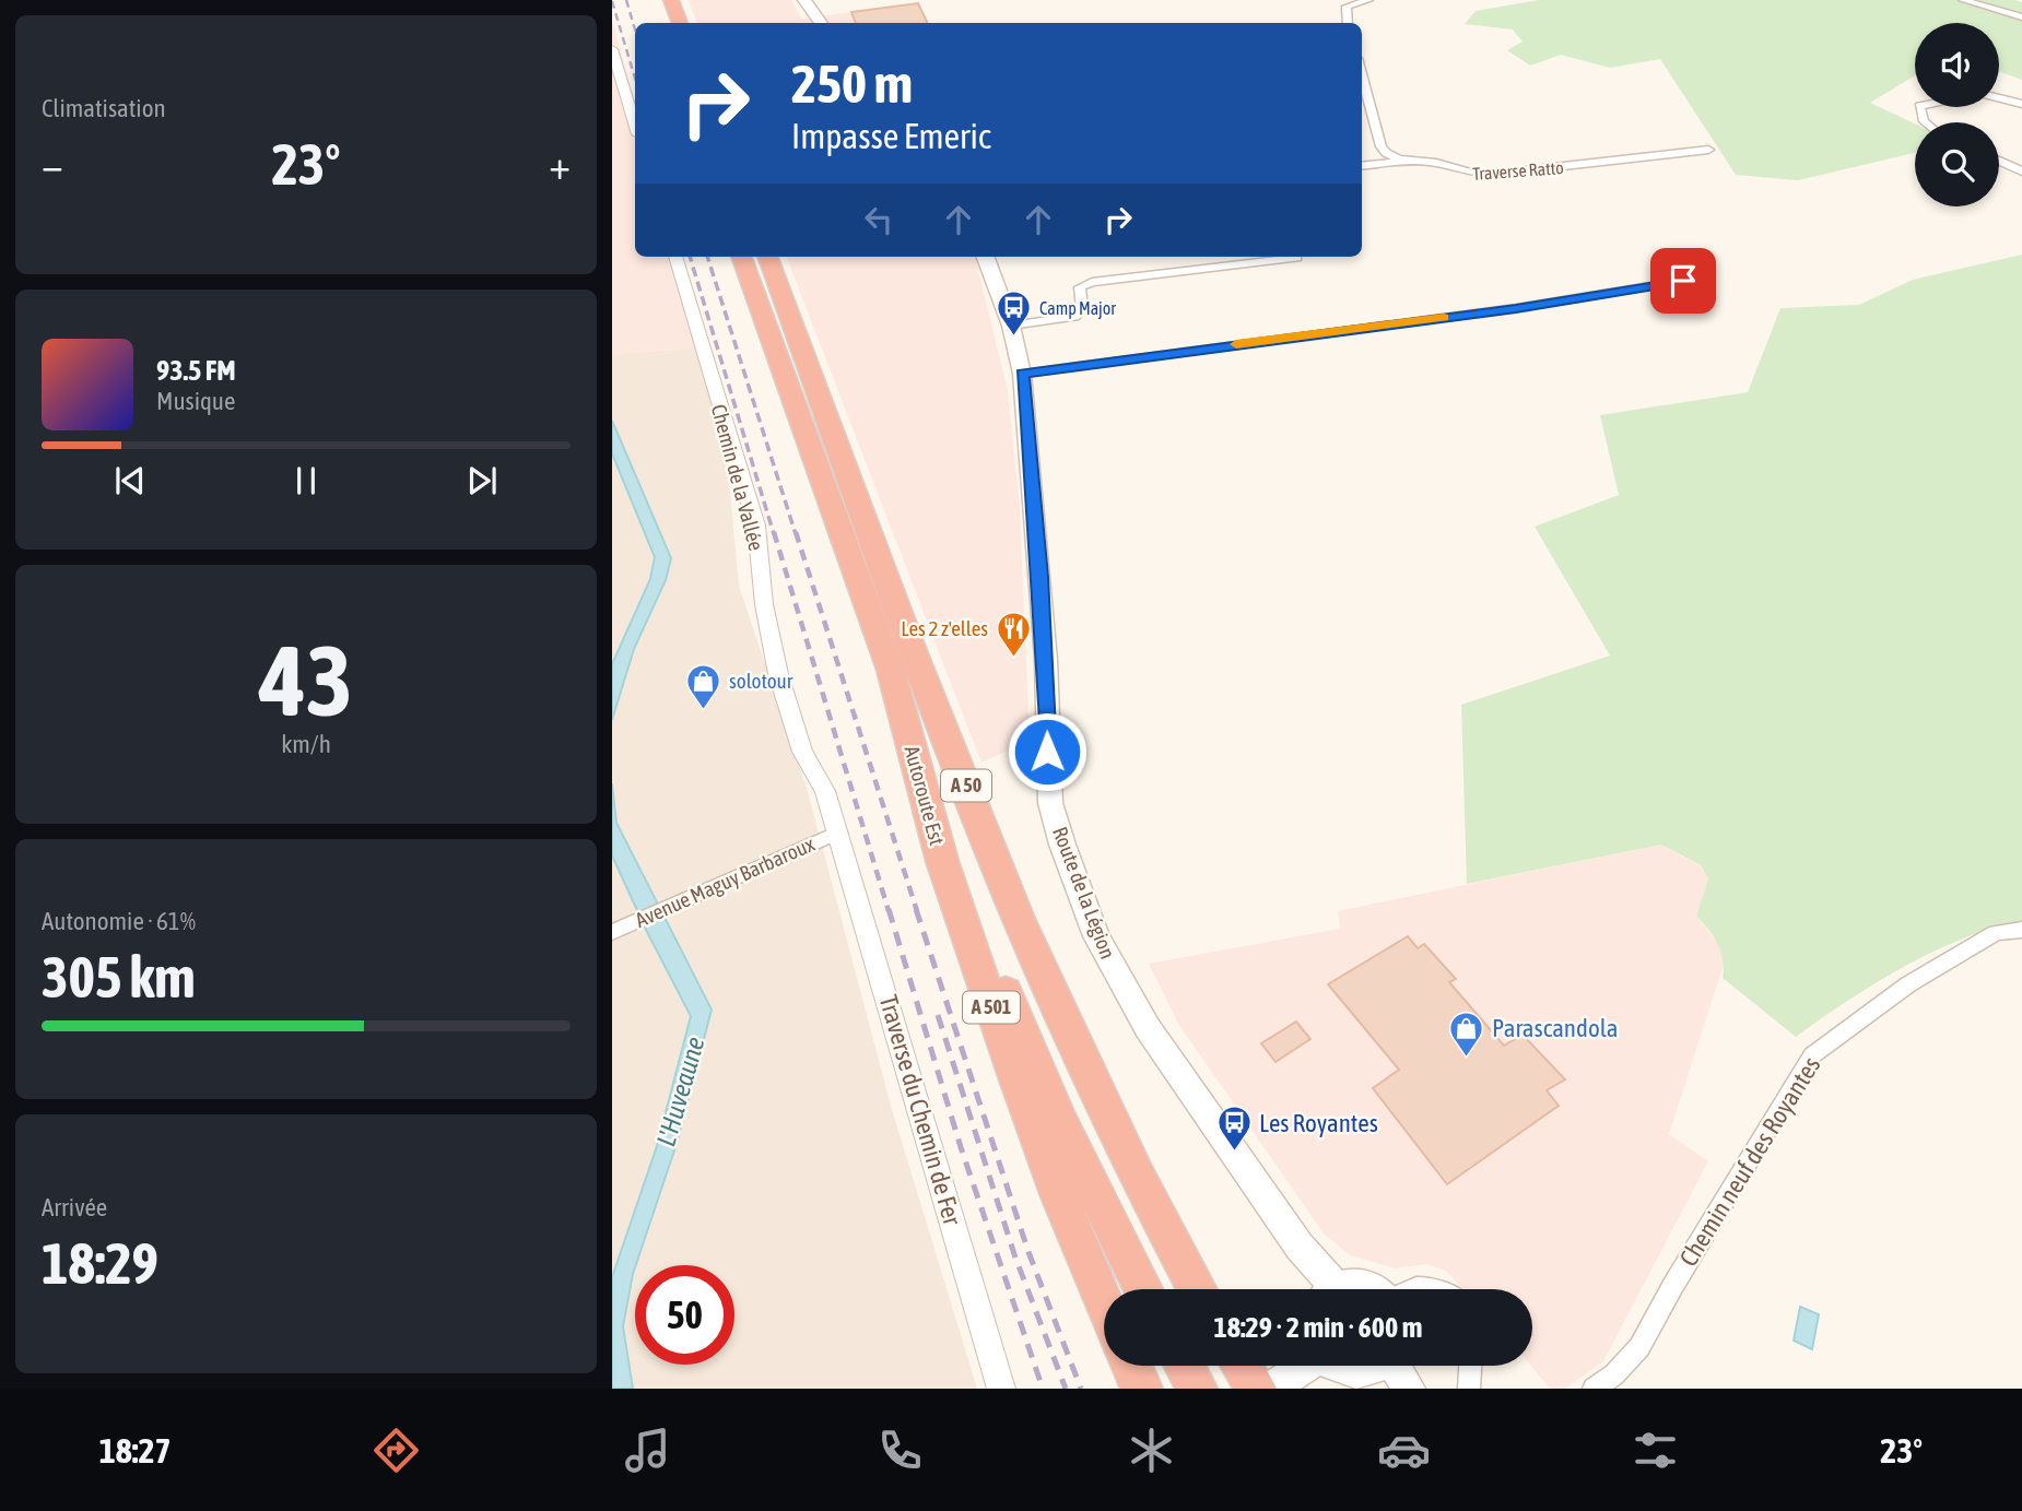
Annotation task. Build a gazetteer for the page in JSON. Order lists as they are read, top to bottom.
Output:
{
  "streets": {
    "highway": ["A 50", "Autoroute Est", "A 501"],
    "main road": ["Route de la Légion"],
    "street": [
      "Traverse Ratto",
      "Chemin de la Vallée",
      "Avenue Maguy Barbaroux",
      "Traverse du Chemin de Fer",
      "Chemin neuf des Royantes"
    ]
  },
  "crossings": [
    ["Chemin de la Vallée", "Avenue Maguy Barbaroux"],
    ["Chemin de la Vallée", "Traverse du Chemin de Fer"],
    ["A 50", "Autoroute Est"],
    ["Avenue Maguy Barbaroux", "Traverse du Chemin de Fer"]
  ],
  "water": ["L'Huveaune"],
  "places": {
    "bus stop": ["Camp Major", "Les Royantes"],
    "restaurant": ["Les 2 z'elles"],
    "shop": ["solotour", "Parascandola"]
  },
  "page": {
    "tile": [
      "Climatisation",
      ["43", "km/h"],
      ["Autonomie · 61%", "305 km"],
      ["Arrivée", "18:29"]
    ],
    "turn": ["250 m", "Impasse Emeric"],
    "heat": ["−", "23°", "+"],
    "song": ["93.5 FM", "Musique"],
    "limit": "50",
    "trip": "18:29 · 2 min · 600 m",
    "tabs": ["18:27", "23°"]
  }
}
